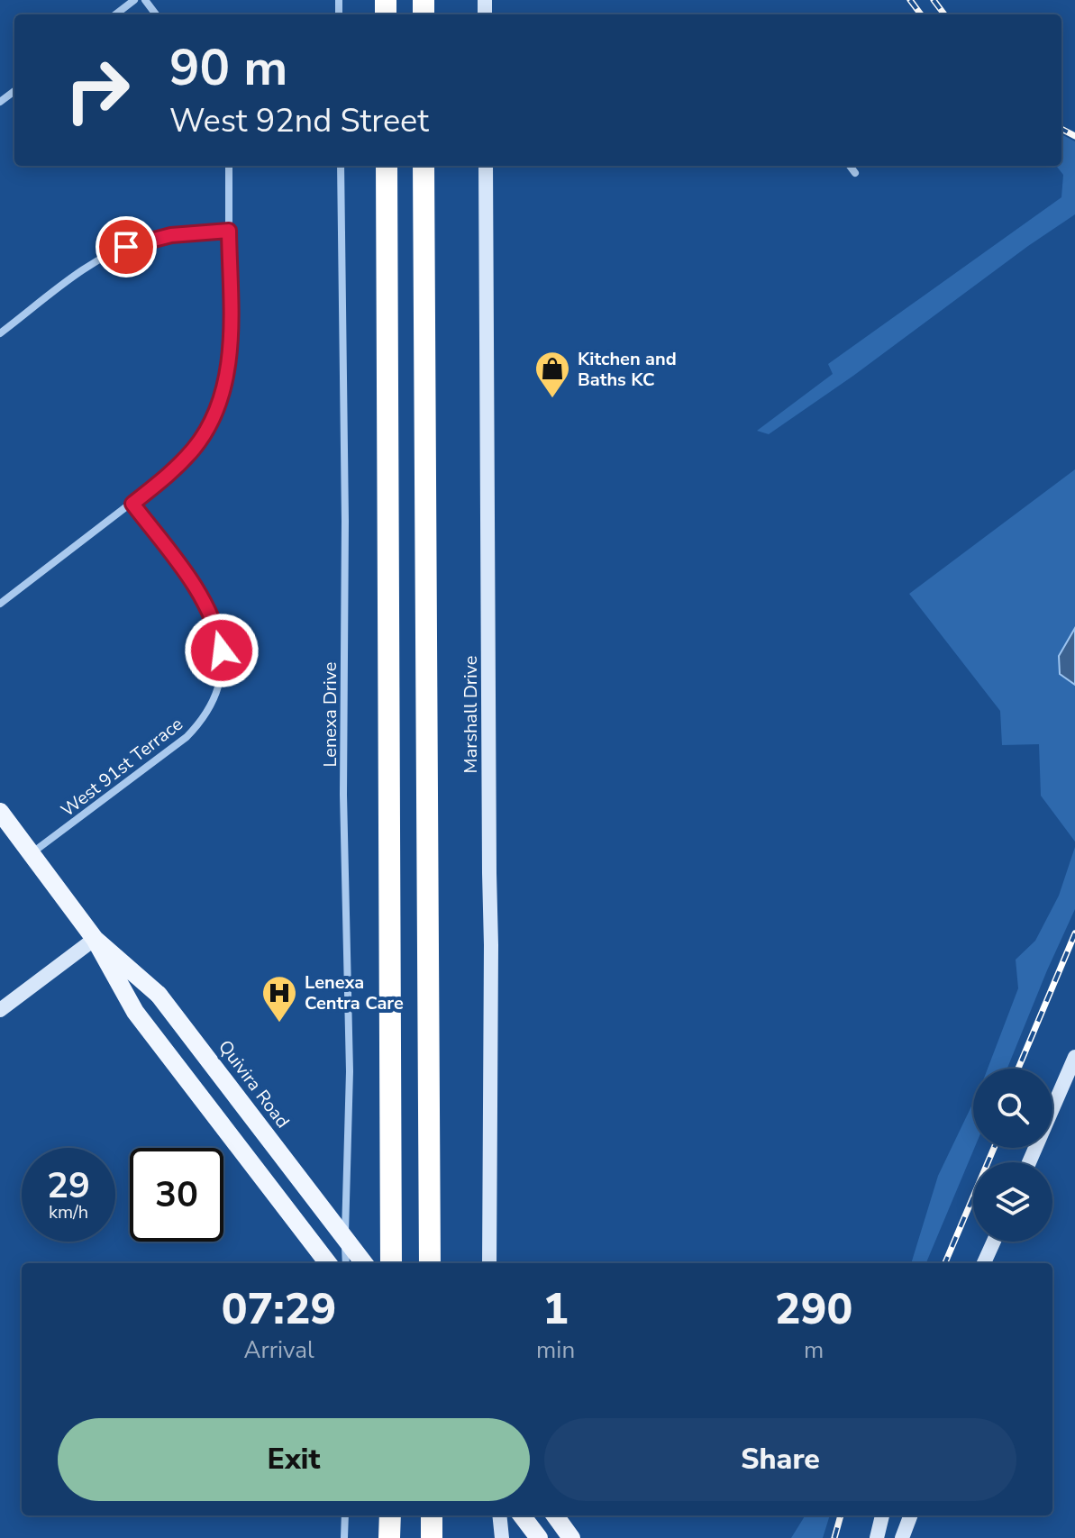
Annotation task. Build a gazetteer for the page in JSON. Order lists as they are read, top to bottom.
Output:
{
  "streets": {
    "main road": ["Quivira Road"],
    "street": ["Lenexa Drive", "Marshall Drive", "West 91st Terrace"]
  },
  "crossings": [
    ["West 91st Terrace", "Quivira Road"]
  ],
  "places": {
    "shop": ["Kitchen and Baths KC"],
    "hospital": ["Lenexa Centra Care"]
  },
  "page": {
    "turn": ["90 m", "West 92nd Street"],
    "speed": "29 km/h",
    "limit": "30",
    "eta": [
      "07:29",
      "Arrival",
      "1",
      "min",
      "290",
      "m"
    ],
    "buttons": ["Exit", "Share"]
  }
}
